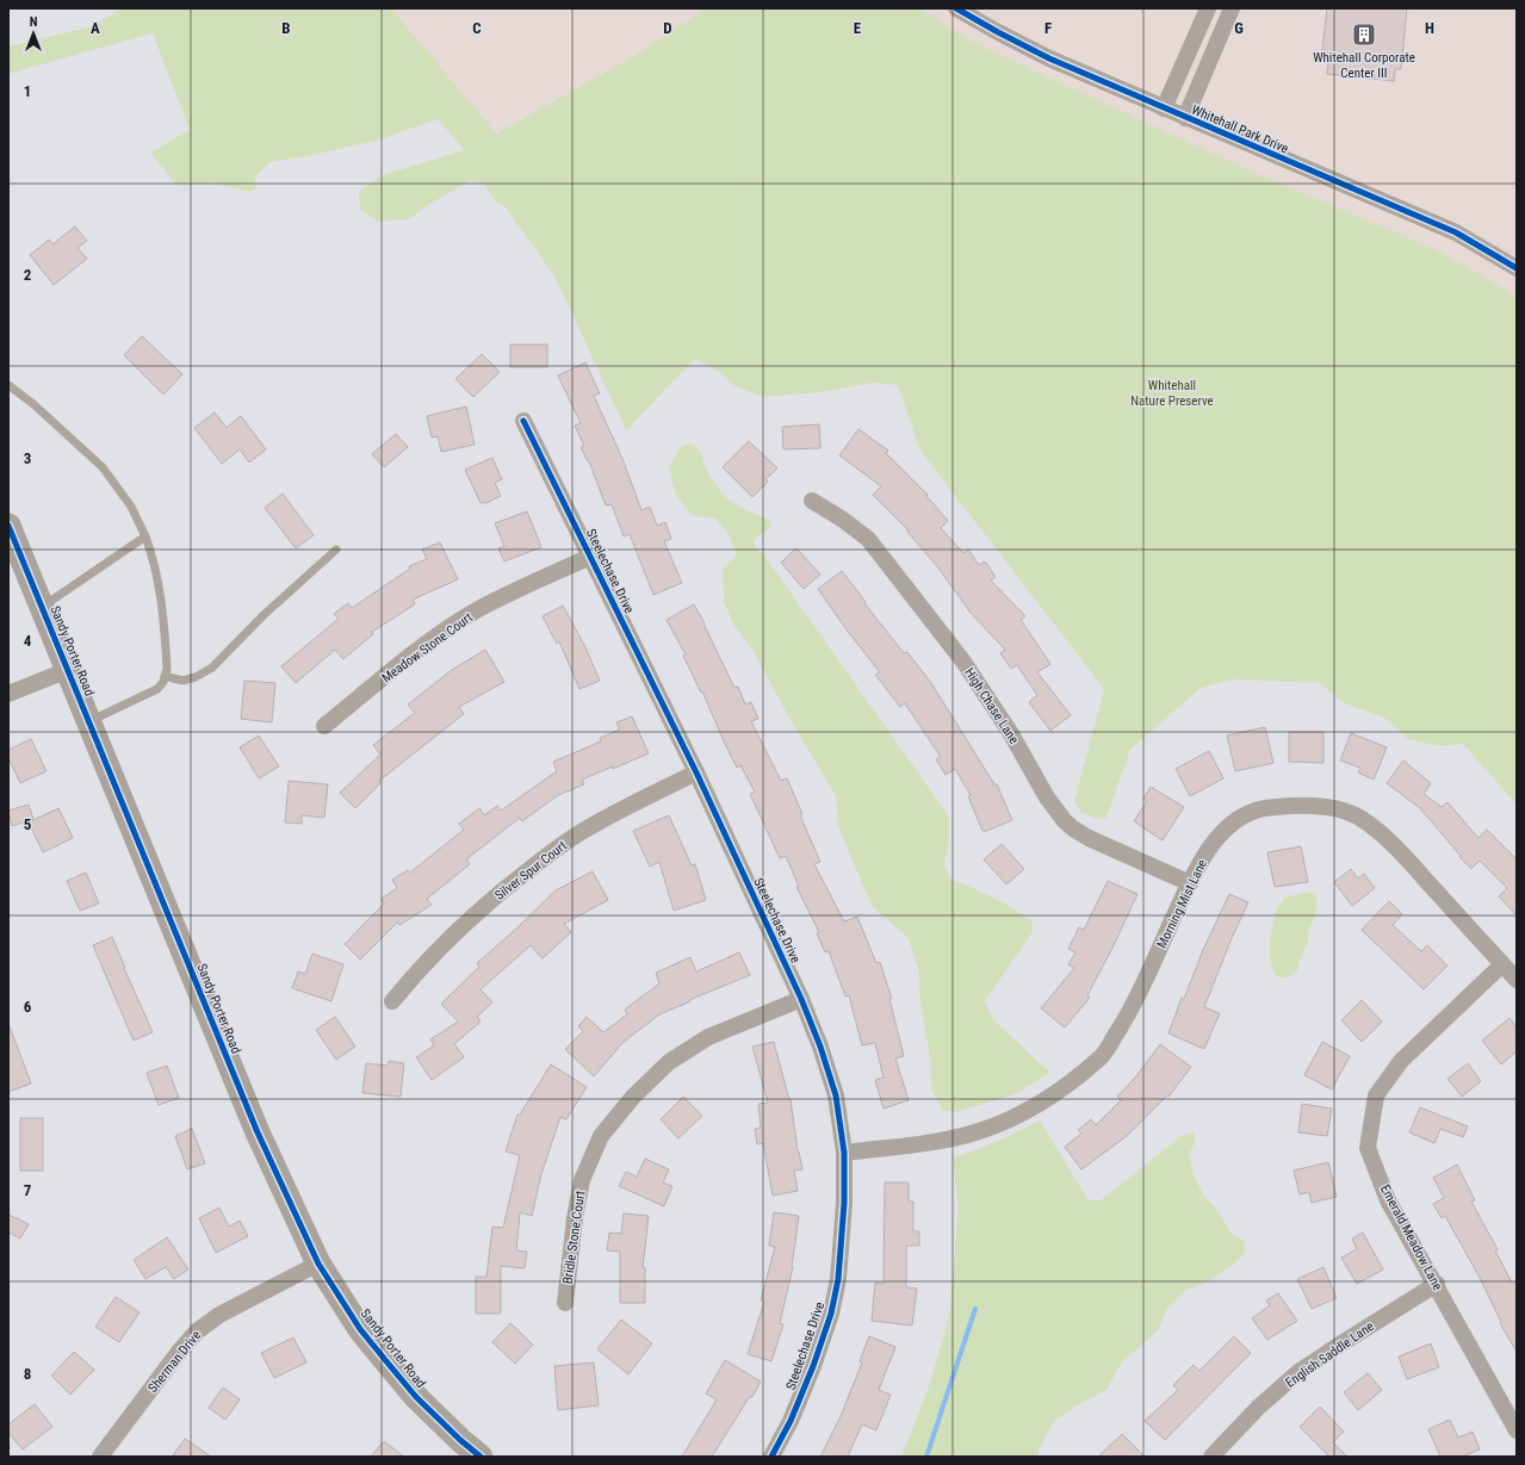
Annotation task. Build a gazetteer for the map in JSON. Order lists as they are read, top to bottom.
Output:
{
  "streets": {
    "street": [
      "Whitehall Park Drive",
      "Steelechase Drive",
      "Meadow Stone Court",
      "Sandy Porter Road",
      "High Chase Lane",
      "Silver Spur Court",
      "Morning Mist Lane",
      "Bridle Stone Court",
      "Emerald Meadow Lane",
      "English Saddle Lane",
      "Sherman Drive"
    ]
  },
  "crossings": [
    ["Steelechase Drive", "Meadow Stone Court"],
    ["Steelechase Drive", "Silver Spur Court"],
    ["Steelechase Drive", "Morning Mist Lane"],
    ["Steelechase Drive", "Bridle Stone Court"],
    ["Sandy Porter Road", "Sherman Drive"],
    ["High Chase Lane", "Morning Mist Lane"],
    ["Morning Mist Lane", "Emerald Meadow Lane"],
    ["Emerald Meadow Lane", "English Saddle Lane"]
  ],
  "parks": ["Whitehall Nature Preserve"],
  "places": {
    "building": ["Whitehall Corporate Center III"]
  },
  "north": "top",
  "grid": {
    "columns": [
      "A",
      "B",
      "C",
      "D",
      "E",
      "F",
      "G",
      "H"
    ],
    "rows": [
      "1",
      "2",
      "3",
      "4",
      "5",
      "6",
      "7",
      "8"
    ]
  }
}
